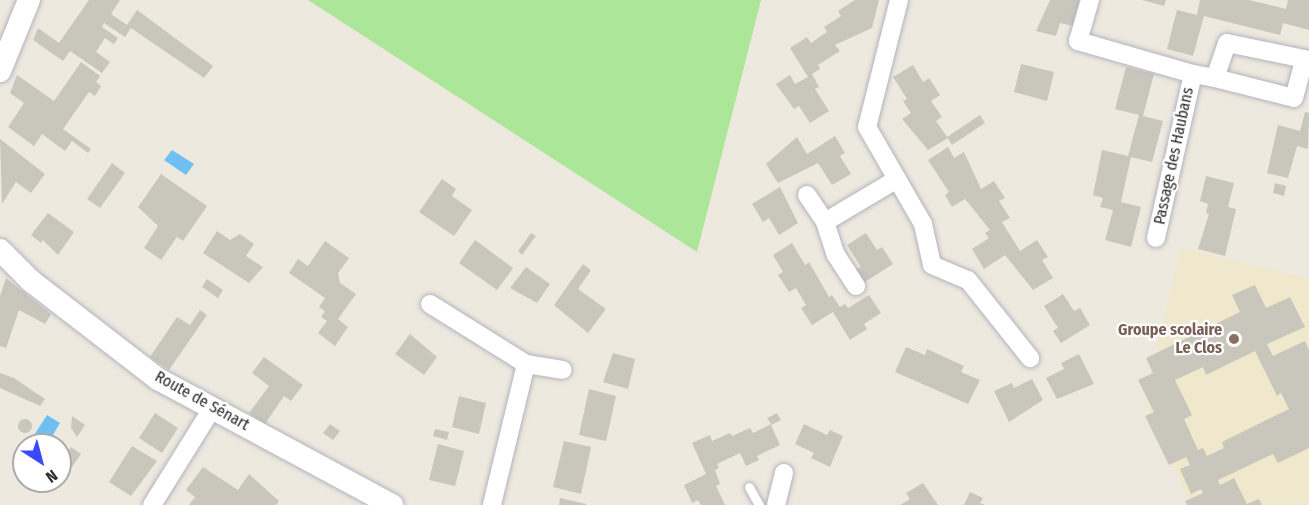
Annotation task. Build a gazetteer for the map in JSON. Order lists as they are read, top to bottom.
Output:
{
  "streets": {
    "street": ["Passage des Haubans", "Route de Sénart"]
  },
  "places": ["Groupe scolaire Le Clos"],
  "north": "bottom right"
}
